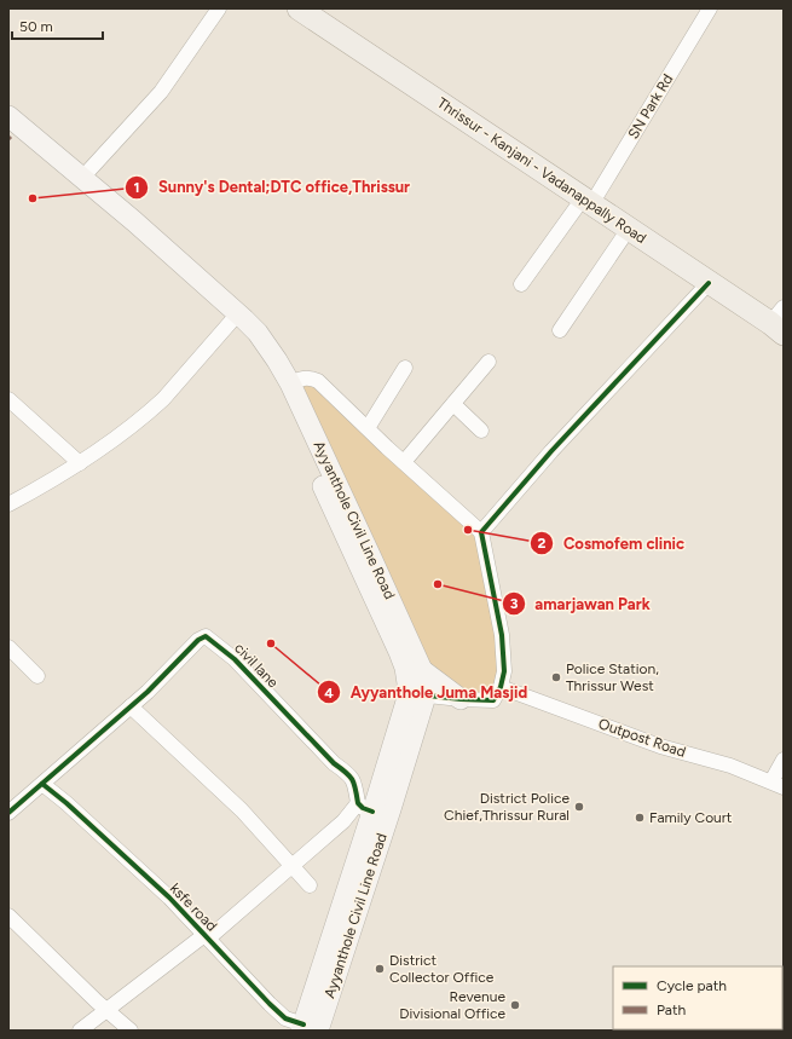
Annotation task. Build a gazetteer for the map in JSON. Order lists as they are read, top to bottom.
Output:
{
  "streets": {
    "main road": ["Thrissur - Kanjani - Vadanappally Road", "Ayyanthole Civil Line Road"],
    "street": [
      "SN Park Rd",
      "civil lane",
      "Outpost Road",
      "ksfe road"
    ]
  },
  "crossings": [
    ["SN Park Rd", "Thrissur - Kanjani - Vadanappally Road"],
    ["Ayyanthole Civil Line Road", "civil lane"],
    ["Ayyanthole Civil Line Road", "ksfe road"],
    ["civil lane", "ksfe road"]
  ],
  "places": [
    "Sunny's Dental;DTC office,Thrissur",
    "Cosmofem clinic",
    "amarjawan Park",
    "Ayyanthole Juma Masjid",
    "Police Station, Thrissur West",
    "District Police Chief,Thrissur Rural",
    "Family Court",
    "District Collector Office",
    "Revenue Divisional Office"
  ],
  "legend": ["Cycle path", "Path"],
  "scale_bar": "50 m"
}
